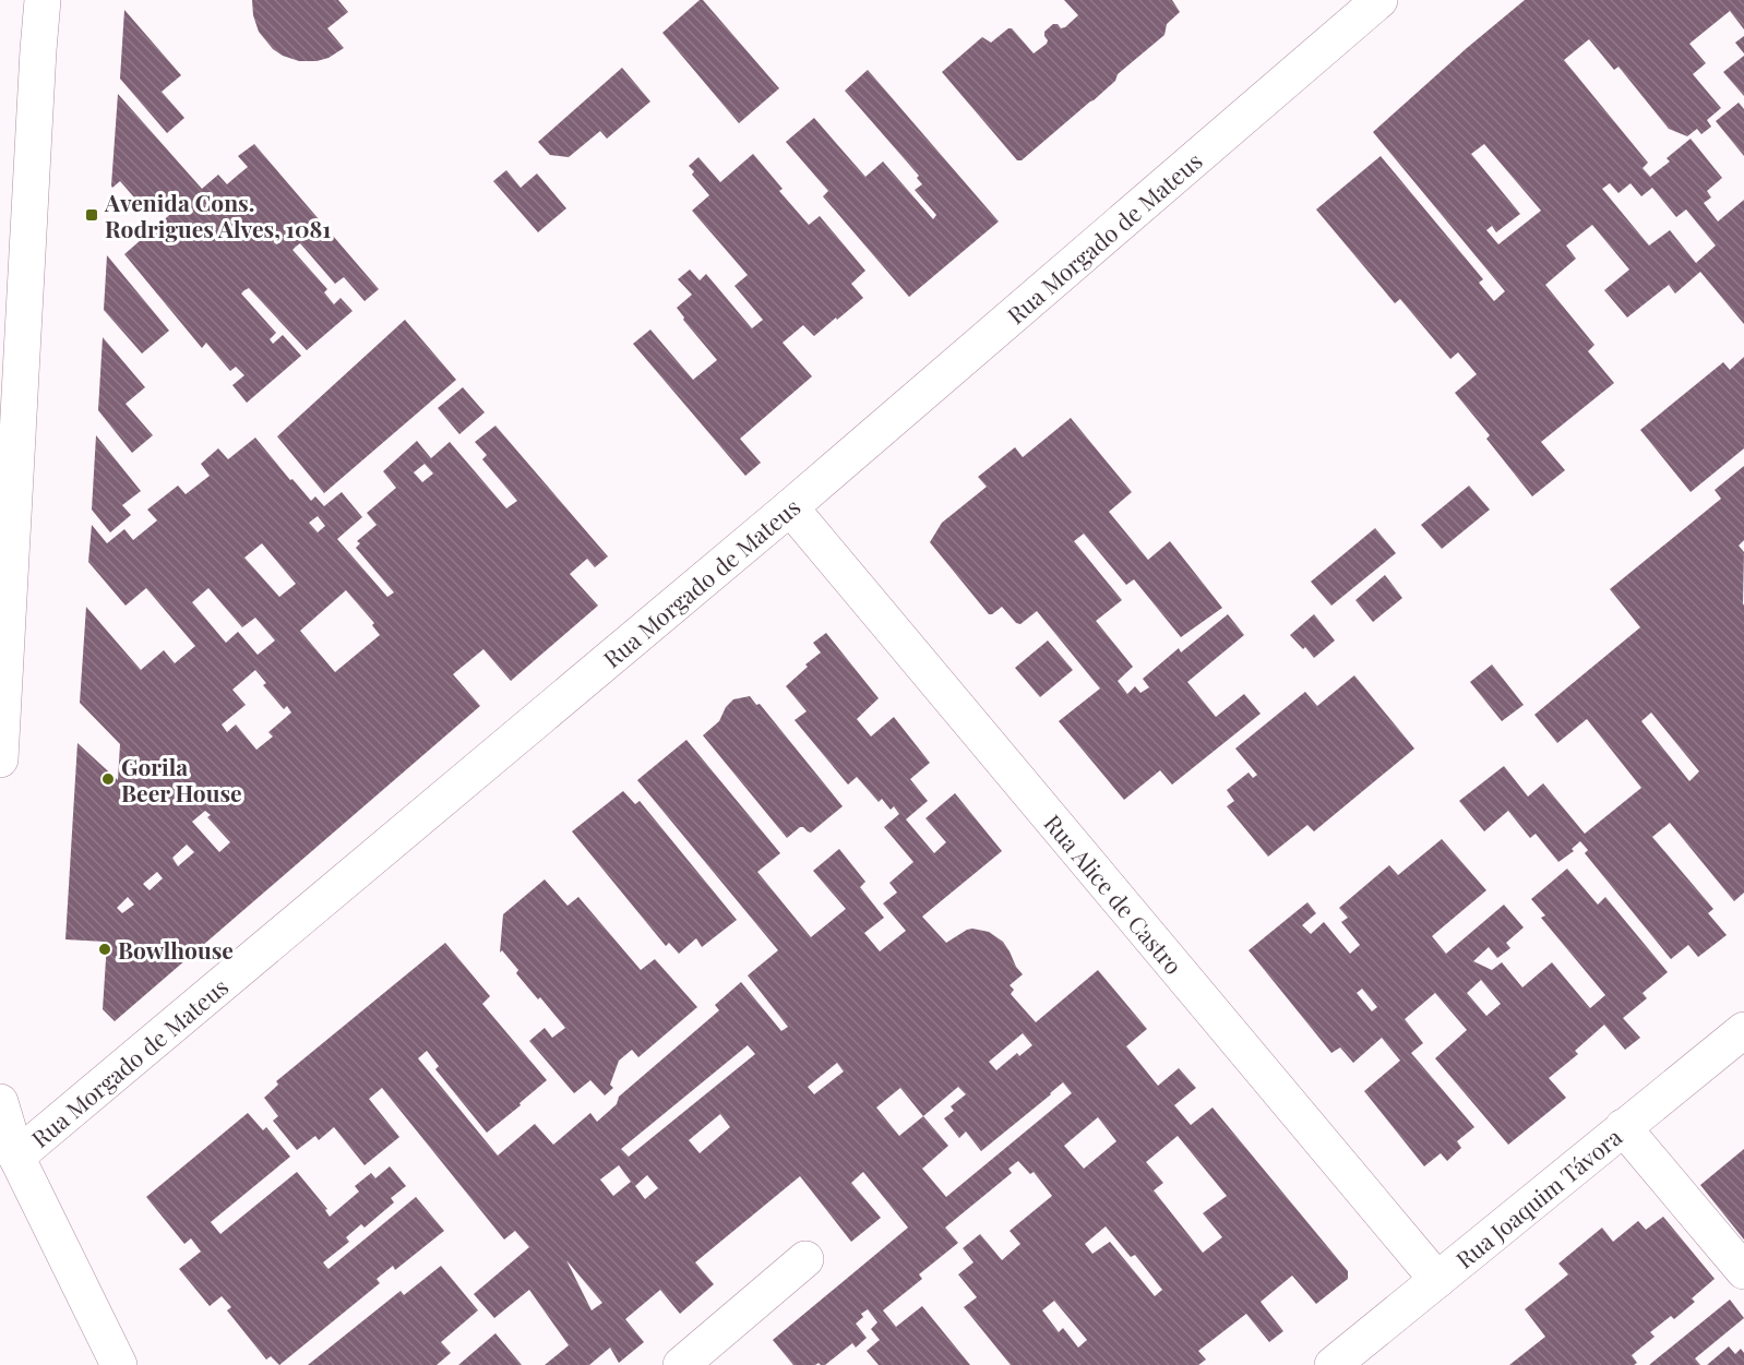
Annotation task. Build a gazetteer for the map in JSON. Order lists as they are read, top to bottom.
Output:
{
  "streets": {
    "street": ["Rua Morgado de Mateus", "Rua Alice de Castro", "Rua Joaquim Távora"]
  },
  "crossings": [
    ["Rua Morgado de Mateus", "Rua Alice de Castro"],
    ["Rua Alice de Castro", "Rua Joaquim Távora"]
  ],
  "places": {
    "transit": ["Avenida Cons. Rodrigues Alves, 1081"],
    "other": ["Gorila Beer House", "Bowlhouse"]
  }
}
